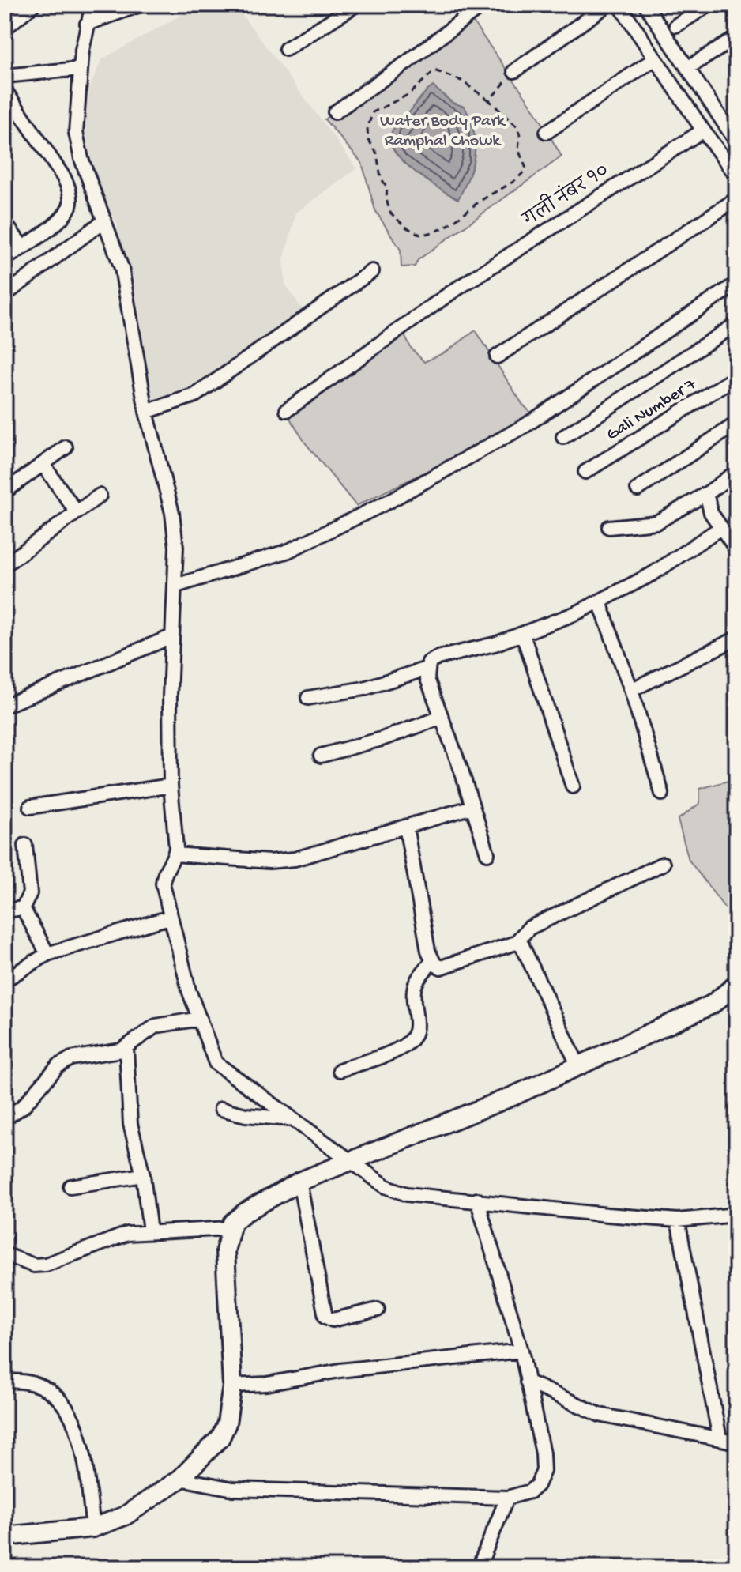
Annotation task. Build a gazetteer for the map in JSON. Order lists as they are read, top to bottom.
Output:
{
  "streets": {
    "street": ["गली नंबर १०", "Gali Number 7"]
  },
  "parks": ["Water Body Park Ramphal Chowk"]
}
